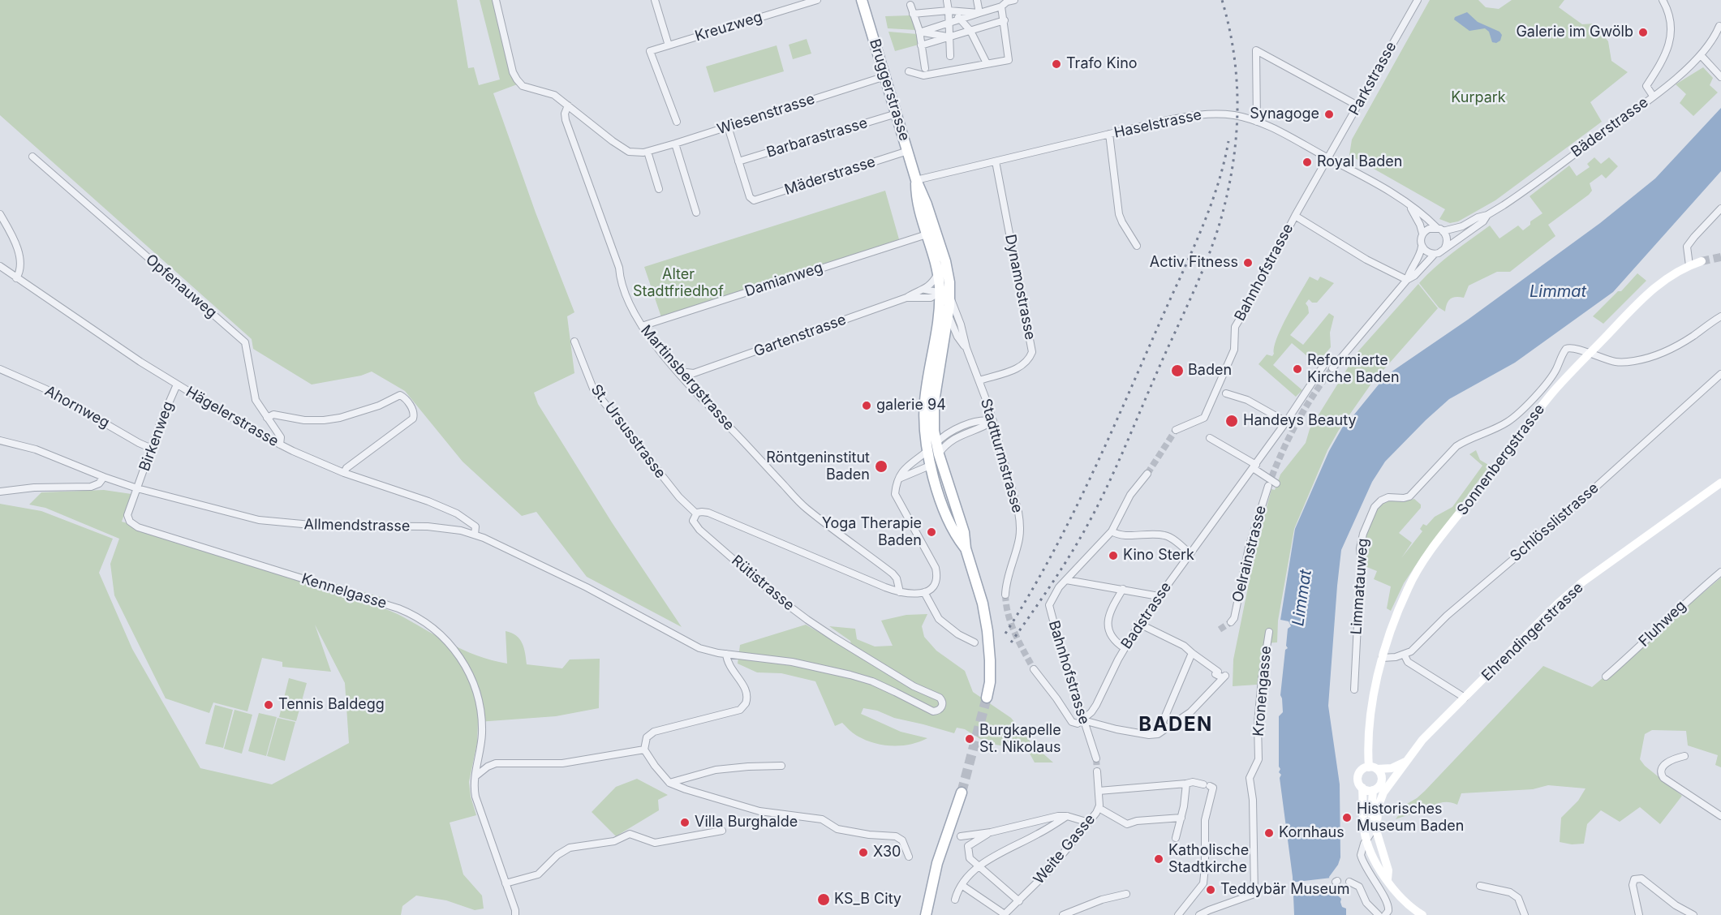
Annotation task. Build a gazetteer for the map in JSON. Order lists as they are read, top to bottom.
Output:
{
  "streets": {
    "main road": ["Bruggerstrasse", "Sonnenbergstrasse", "Ehrendingerstrasse"],
    "street": [
      "Kreuzweg",
      "Parkstrasse",
      "Wiesenstrasse",
      "Haselstrasse",
      "Bäderstrasse",
      "Barbarastrasse",
      "Mäderstrasse",
      "Bahnhofstrasse",
      "Damianweg",
      "Opfenauweg",
      "Dynamostrasse",
      "Gartenstrasse",
      "Martinsbergstrasse",
      "Ahornweg",
      "Hägelerstrasse",
      "St. Ursusstrasse",
      "Birkenweg",
      "Stadtturmstrasse",
      "Schlösslistrasse",
      "Allmendstrasse",
      "Oelrainstrasse",
      "Rütistrasse",
      "Limmatauweg",
      "Kennelgasse",
      "Badstrasse",
      "Fluhweg",
      "Kronengasse",
      "Weite Gasse"
    ]
  },
  "crossings": [
    ["Parkstrasse", "Haselstrasse"],
    ["Parkstrasse", "Bahnhofstrasse"],
    ["Bruggerstrasse", "Wiesenstrasse"],
    ["Bruggerstrasse", "Haselstrasse"],
    ["Bruggerstrasse", "Barbarastrasse"],
    ["Bruggerstrasse", "Mäderstrasse"],
    ["Bruggerstrasse", "Damianweg"],
    ["Bruggerstrasse", "Gartenstrasse"],
    ["Bruggerstrasse", "Stadtturmstrasse"],
    ["Wiesenstrasse", "Martinsbergstrasse"],
    ["Haselstrasse", "Bäderstrasse"],
    ["Haselstrasse", "Bahnhofstrasse"],
    ["Haselstrasse", "Dynamostrasse"],
    ["Barbarastrasse", "Mäderstrasse"],
    ["Bahnhofstrasse", "Badstrasse"],
    ["Damianweg", "Martinsbergstrasse"],
    ["Opfenauweg", "Hägelerstrasse"],
    ["Dynamostrasse", "Stadtturmstrasse"],
    ["Gartenstrasse", "Martinsbergstrasse"],
    ["Gartenstrasse", "Stadtturmstrasse"],
    ["Ahornweg", "Birkenweg"],
    ["Hägelerstrasse", "Birkenweg"],
    ["Hägelerstrasse", "Allmendstrasse"],
    ["St. Ursusstrasse", "Rütistrasse"],
    ["Birkenweg", "Allmendstrasse"],
    ["Birkenweg", "Kennelgasse"],
    ["Sonnenbergstrasse", "Limmatauweg"],
    ["Sonnenbergstrasse", "Ehrendingerstrasse"],
    ["Allmendstrasse", "Rütistrasse"],
    ["Allmendstrasse", "Kennelgasse"]
  ],
  "districts": ["BADEN"],
  "water": ["Limmat"],
  "parks": ["Kurpark", "Alter Stadtfriedhof"],
  "places": [
    "Galerie im Gwölb",
    "Trafo Kino",
    "Synagoge",
    "Royal Baden",
    "Activ Fitness",
    "Reformierte Kirche Baden",
    "Baden",
    "galerie 94",
    "Handeys Beauty",
    "Röntgeninstitut Baden",
    "Yoga Therapie Baden",
    "Kino Sterk",
    "Tennis Baldegg",
    "Burgkapelle St. Nikolaus",
    "Historisches Museum Baden",
    "Villa Burghalde",
    "Kornhaus",
    "X30",
    "Katholische Stadtkirche",
    "Teddybär Museum",
    "KS_B City"
  ]
}
